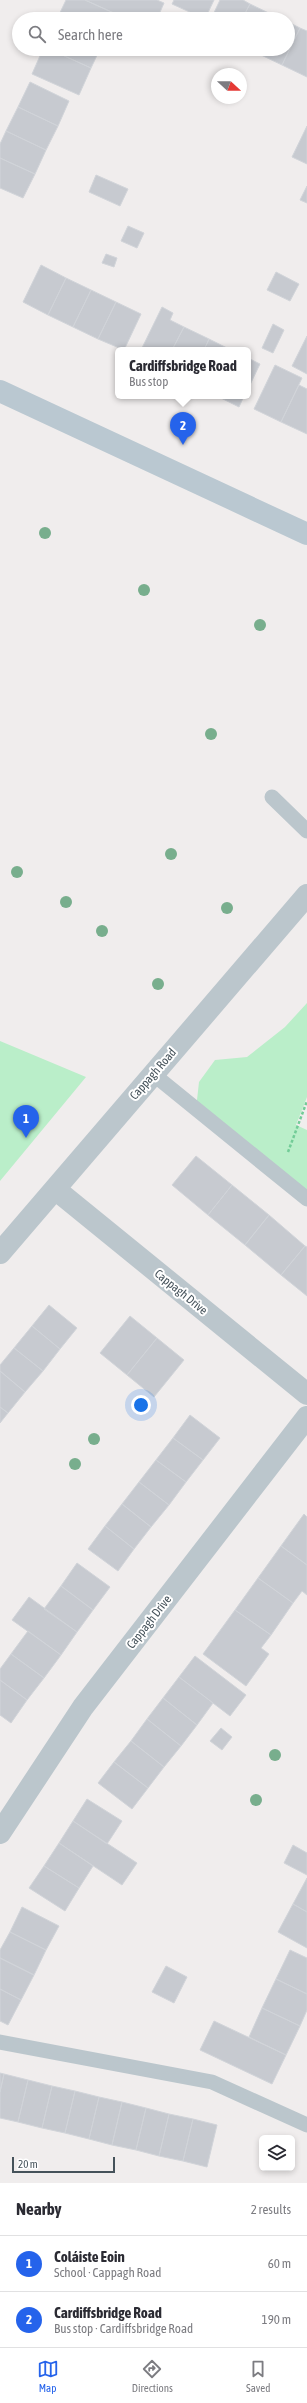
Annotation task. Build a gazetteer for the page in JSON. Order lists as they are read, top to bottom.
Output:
{
  "streets": {
    "street": ["Cappagh Road", "Cappagh Drive"]
  },
  "crossings": [
    ["Cappagh Road", "Cappagh Drive"]
  ],
  "scale_bar": "20 m",
  "north": "right",
  "page": {
    "search": "Search here",
    "popup": ["Cardiffsbridge Road", "Bus stop"],
    "pins": ["2", "1"],
    "scale": "20 m",
    "heading": ["Nearby", "2 results"],
    "list": [
      {
        "mark": "1",
        "name": "Coláiste Eoin",
        "note": "School · Cappagh Road",
        "value": "60 m"
      },
      {
        "mark": "2",
        "name": "Cardiffsbridge Road",
        "note": "Bus stop · Cardiffsbridge Road",
        "value": "190 m"
      }
    ],
    "nav": ["Map", "Directions", "Saved"]
  }
}
